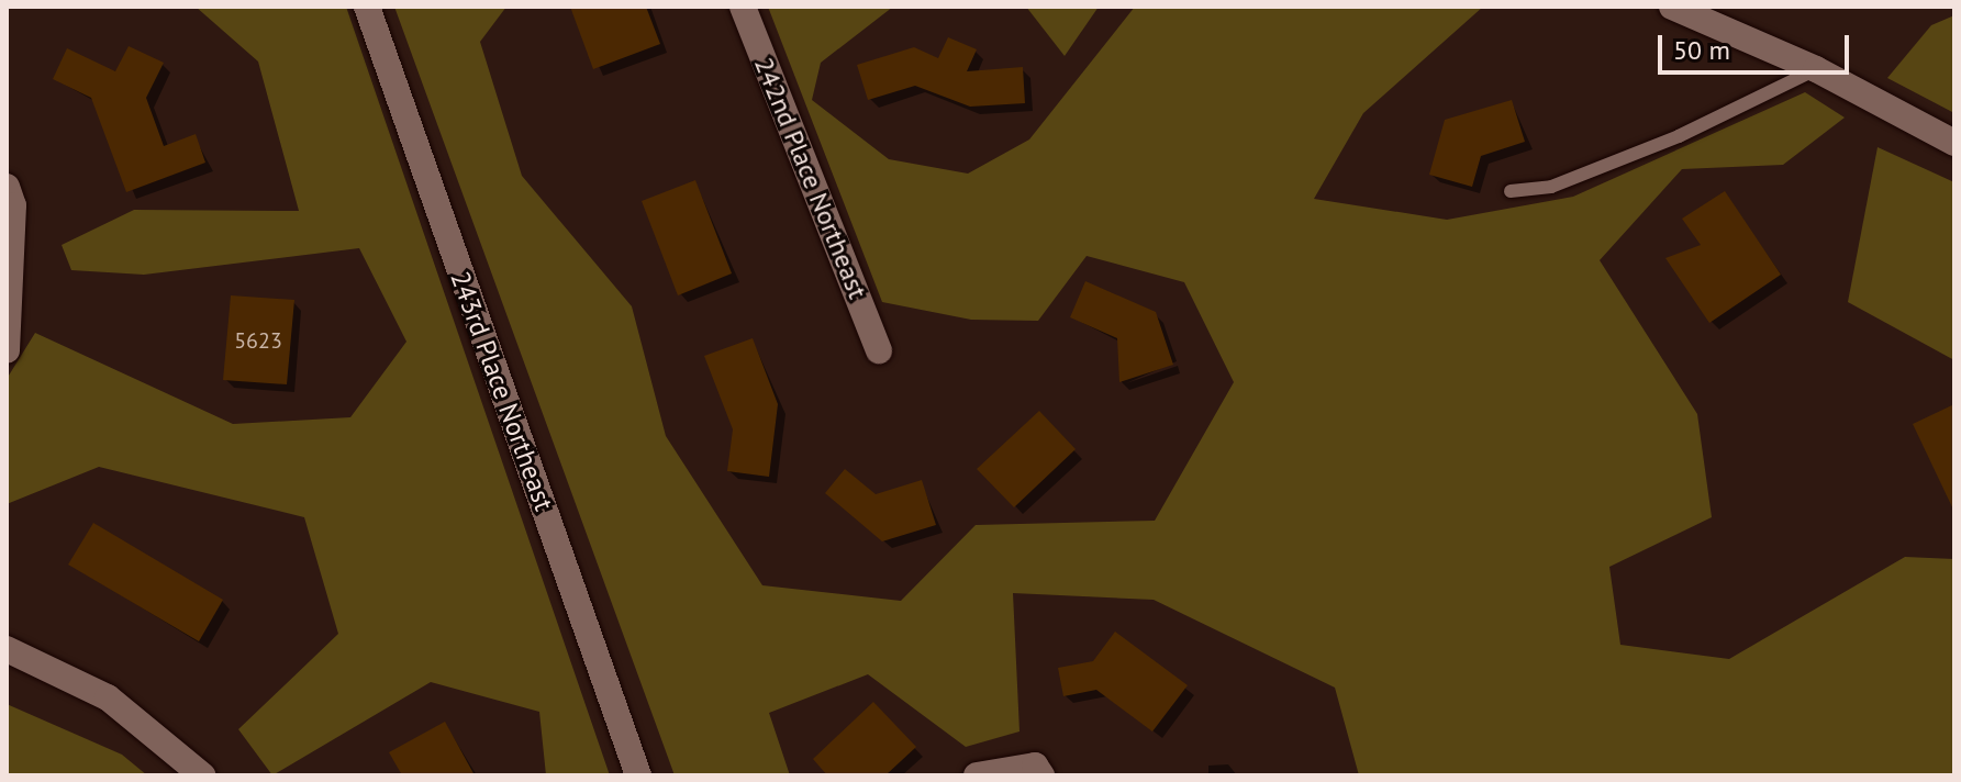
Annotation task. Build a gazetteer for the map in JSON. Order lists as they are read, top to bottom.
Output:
{
  "streets": {
    "street": ["242nd Place Northeast", "243rd Place Northeast"]
  },
  "house_numbers": ["5623"],
  "scale_bar": "50 m"
}
